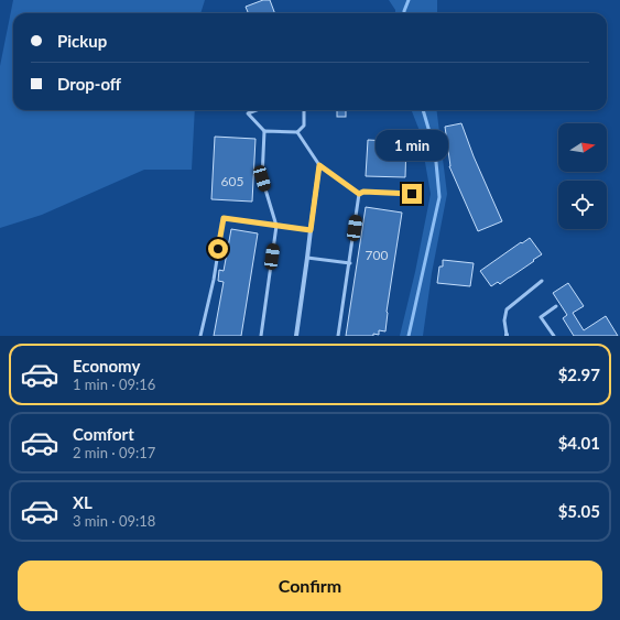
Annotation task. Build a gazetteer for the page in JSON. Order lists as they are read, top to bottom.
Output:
{
  "house_numbers": ["605", "700"],
  "north": "right",
  "page": {
    "banner": ["Pickup", "Drop-off"],
    "bubble": "1 min",
    "list": [
      {
        "name": "Economy",
        "note": "1 min · 09:16",
        "value": "$2.97"
      },
      {
        "name": "Comfort",
        "note": "2 min · 09:17",
        "value": "$4.01"
      },
      {
        "name": "XL",
        "note": "3 min · 09:18",
        "value": "$5.05"
      }
    ],
    "buttons": "Confirm"
  }
}
